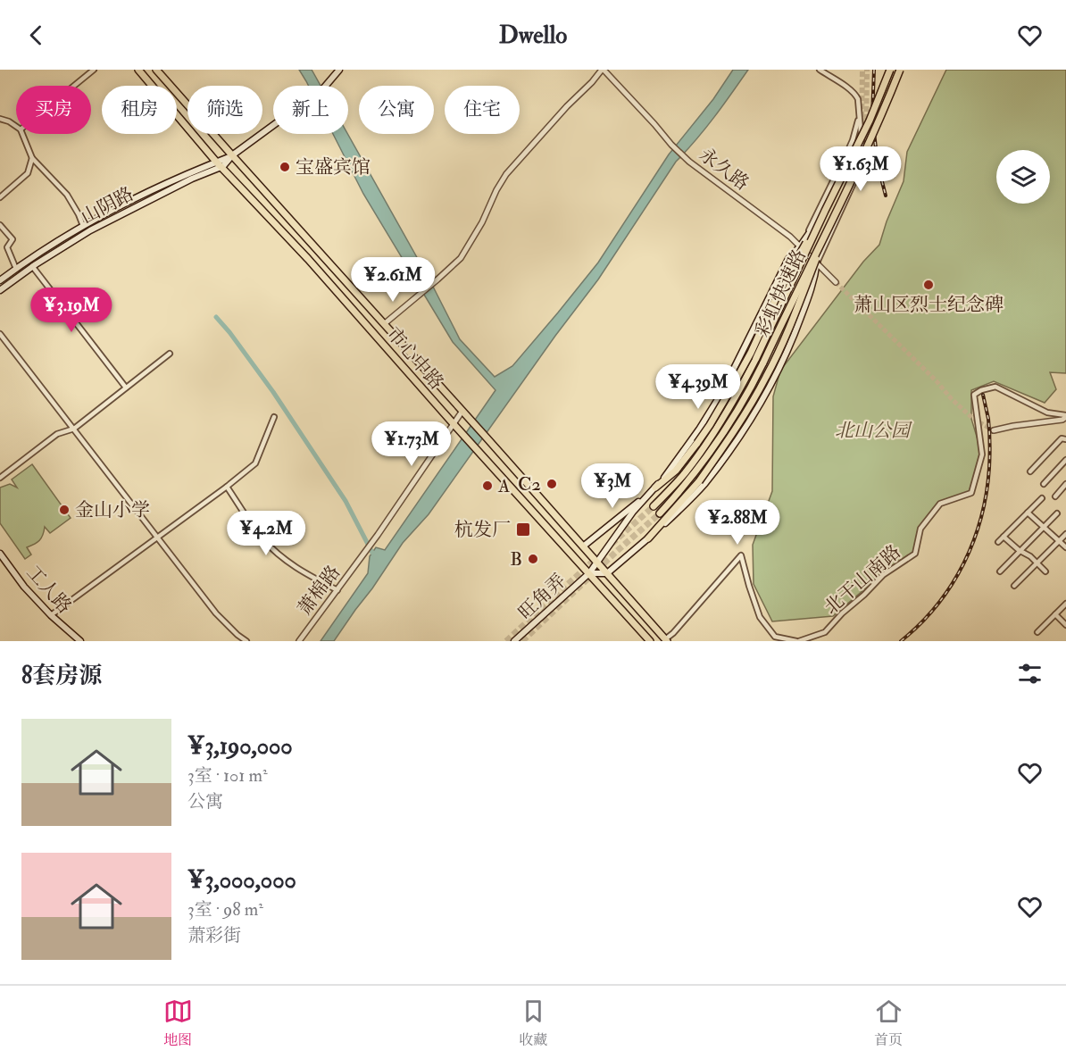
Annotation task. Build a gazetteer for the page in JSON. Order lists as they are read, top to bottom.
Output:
{
  "streets": {
    "main road": [
      "山阴路",
      "彩虹快速路",
      "市心中路",
      "工人路",
      "旺角弄"
    ],
    "street": ["永久路", "北干山南路", "萧棉路"]
  },
  "crossings": [
    ["山阴路", "市心中路"],
    ["市心中路", "北干山南路"],
    ["市心中路", "萧棉路"],
    ["市心中路", "旺角弄"]
  ],
  "parks": ["北山公园"],
  "places": {
    "other": [
      "宝盛宾馆",
      "萧山区烈士纪念碑",
      "C2",
      "A",
      "金山小学",
      "B"
    ],
    "transit": ["杭发厂"]
  },
  "page": {
    "header": "Dwello",
    "chip": [
      "买房",
      "租房",
      "筛选",
      "新上",
      "公寓",
      "住宅"
    ],
    "price": [
      "¥1.63M",
      "¥2.61M",
      "¥3.19M",
      "¥4.39M",
      "¥1.73M",
      "¥3M",
      "¥2.88M",
      "¥4.2M"
    ],
    "heading": "8套房源",
    "list": [
      {
        "name": "¥3,190,000",
        "note": "3室 · 101 m² · 公寓"
      },
      {
        "name": "¥3,000,000",
        "note": "3室 · 98 m² · 萧彩街"
      }
    ],
    "tabs": ["地图", "收藏", "首页"]
  }
}
